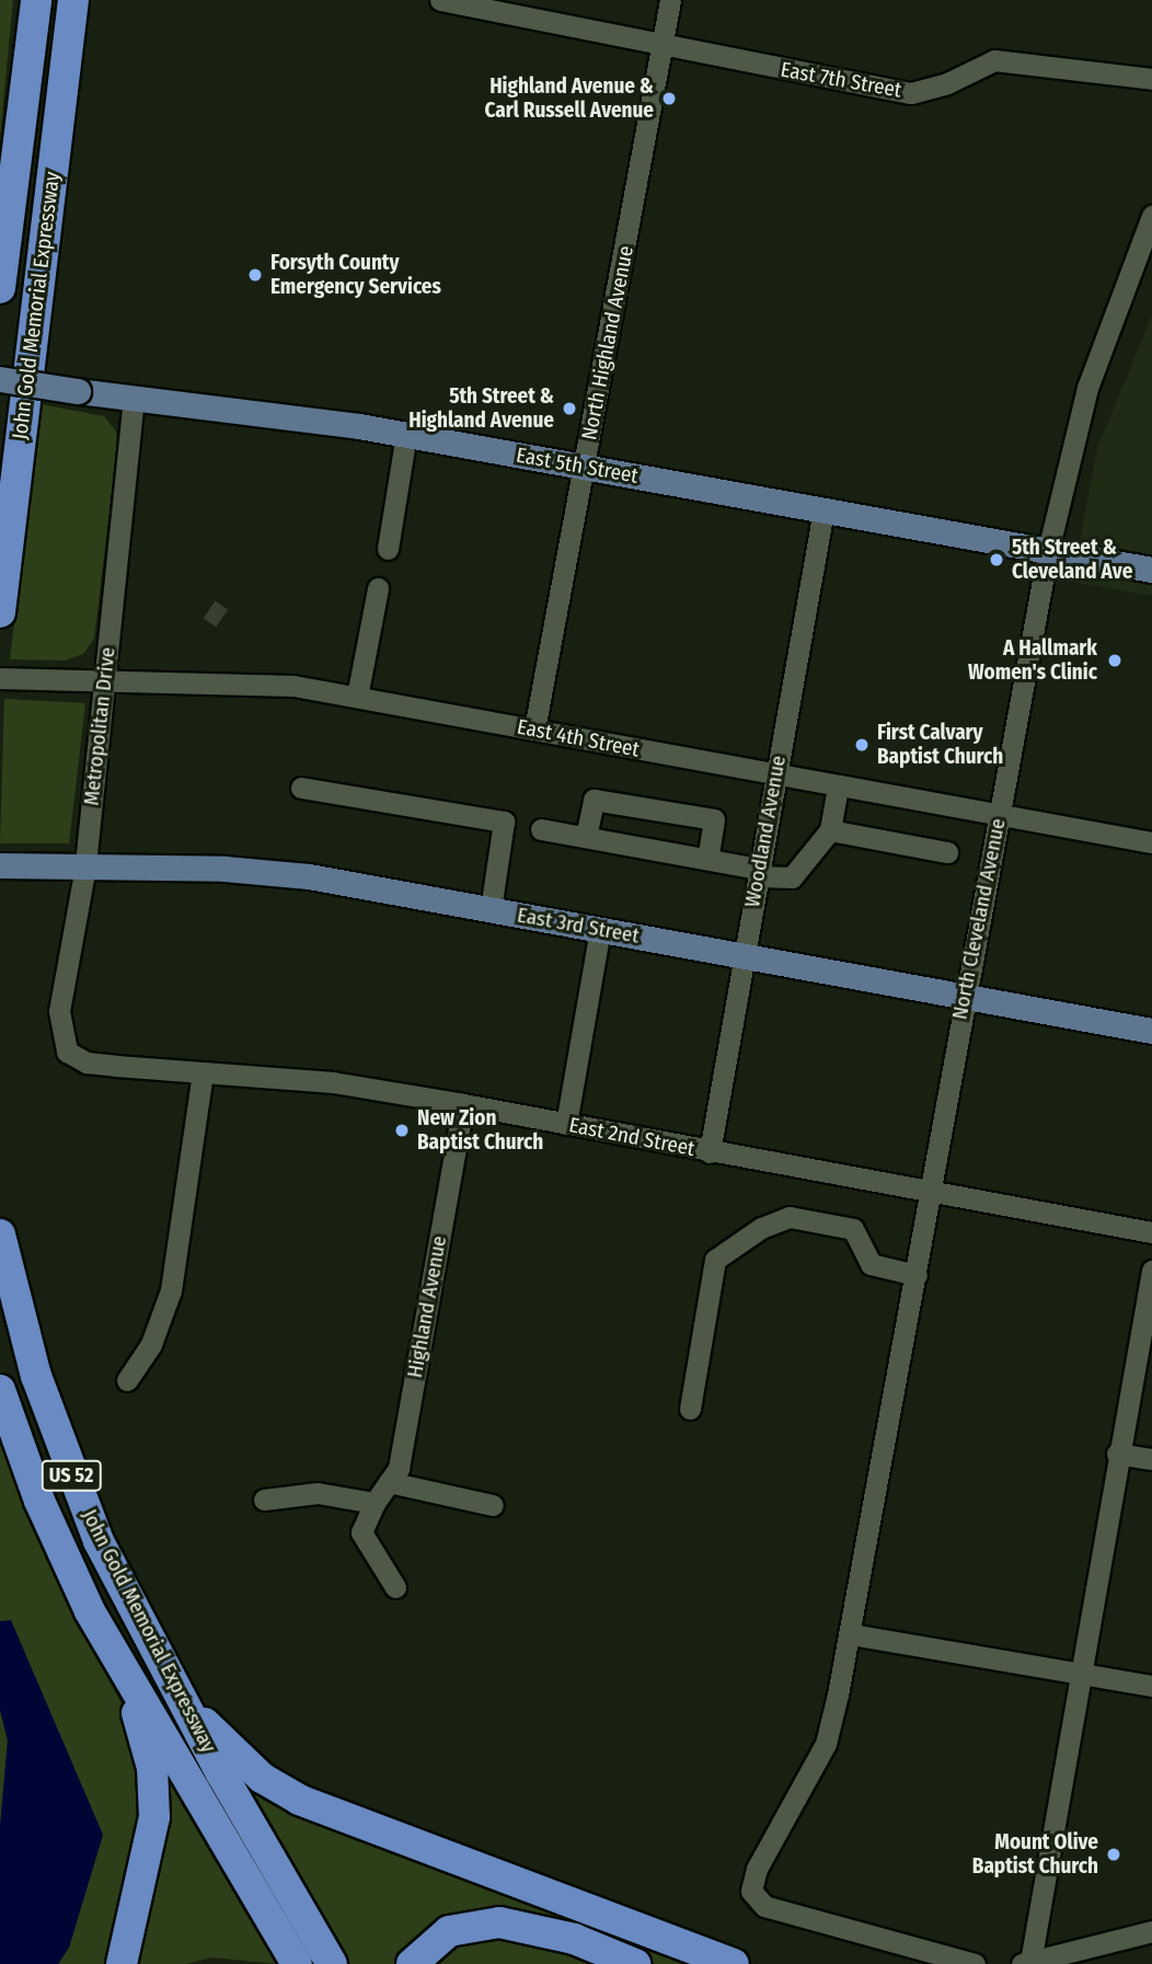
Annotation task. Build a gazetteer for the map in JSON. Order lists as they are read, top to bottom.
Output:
{
  "streets": {
    "highway": ["John Gold Memorial Expressway", "US 52"],
    "main road": ["East 5th Street", "East 3rd Street"],
    "street": [
      "East 7th Street",
      "North Highland Avenue",
      "Metropolitan Drive",
      "East 4th Street",
      "Woodland Avenue",
      "North Cleveland Avenue",
      "East 2nd Street",
      "Highland Avenue"
    ]
  },
  "crossings": [
    ["East 7th Street", "North Highland Avenue"],
    ["North Highland Avenue", "East 5th Street"],
    ["North Highland Avenue", "East 4th Street"],
    ["East 5th Street", "Metropolitan Drive"],
    ["East 5th Street", "Woodland Avenue"],
    ["East 5th Street", "North Cleveland Avenue"],
    ["Metropolitan Drive", "East 4th Street"],
    ["Metropolitan Drive", "East 3rd Street"],
    ["Metropolitan Drive", "East 2nd Street"],
    ["East 4th Street", "Woodland Avenue"],
    ["East 4th Street", "North Cleveland Avenue"],
    ["Woodland Avenue", "East 3rd Street"],
    ["Woodland Avenue", "East 2nd Street"],
    ["North Cleveland Avenue", "East 3rd Street"],
    ["North Cleveland Avenue", "East 2nd Street"],
    ["East 2nd Street", "Highland Avenue"]
  ],
  "places": [
    "Highland Avenue & Carl Russell Avenue",
    "Forsyth County Emergency Services",
    "5th Street & Highland Avenue",
    "5th Street & Cleveland Ave",
    "A Hallmark Women's Clinic",
    "First Calvary Baptist Church",
    "New Zion Baptist Church",
    "Mount Olive Baptist Church"
  ]
}
